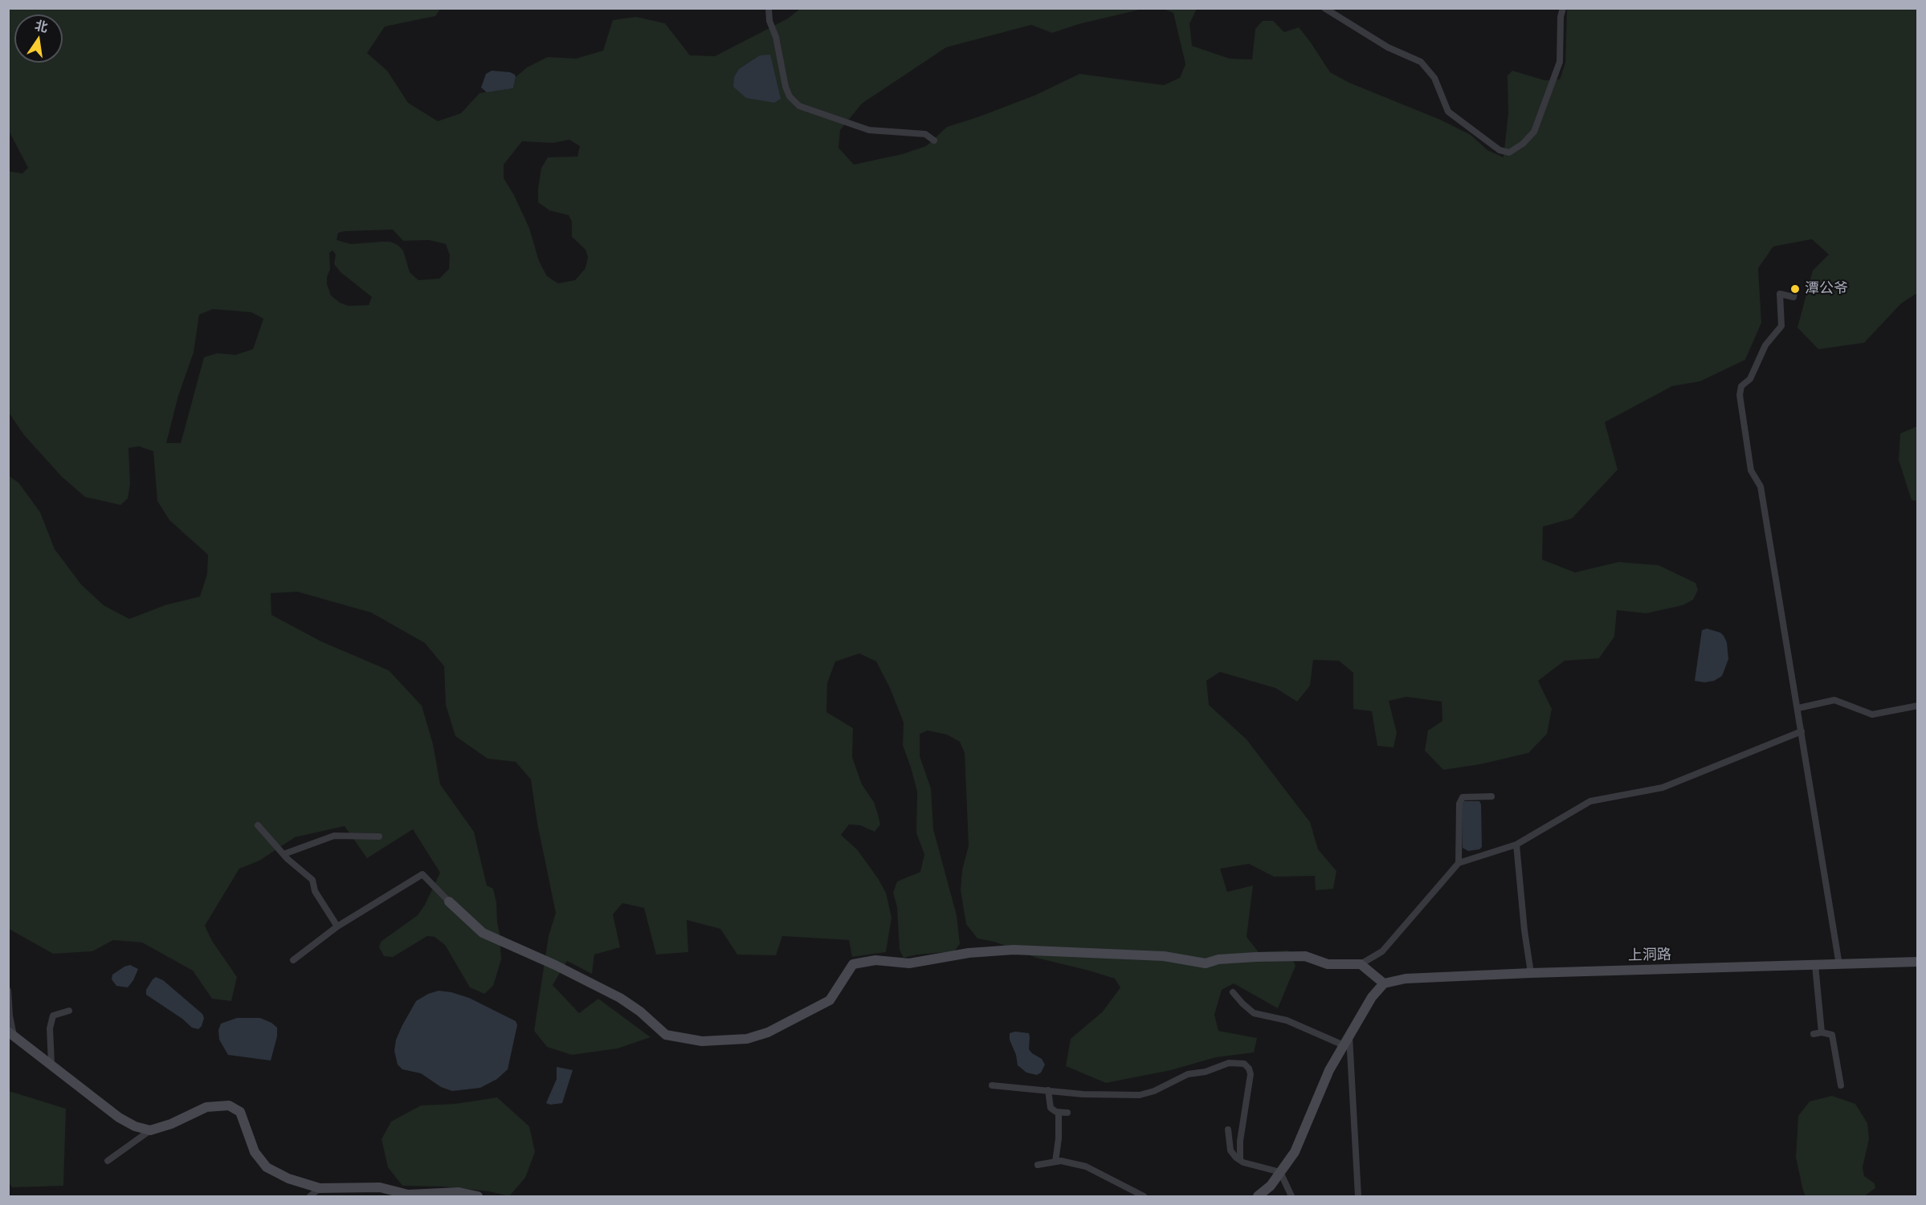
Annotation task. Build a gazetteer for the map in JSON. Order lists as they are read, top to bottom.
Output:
{
  "streets": {
    "street": ["上洞路"]
  },
  "places": ["潭公爷"],
  "north": "top"
}
